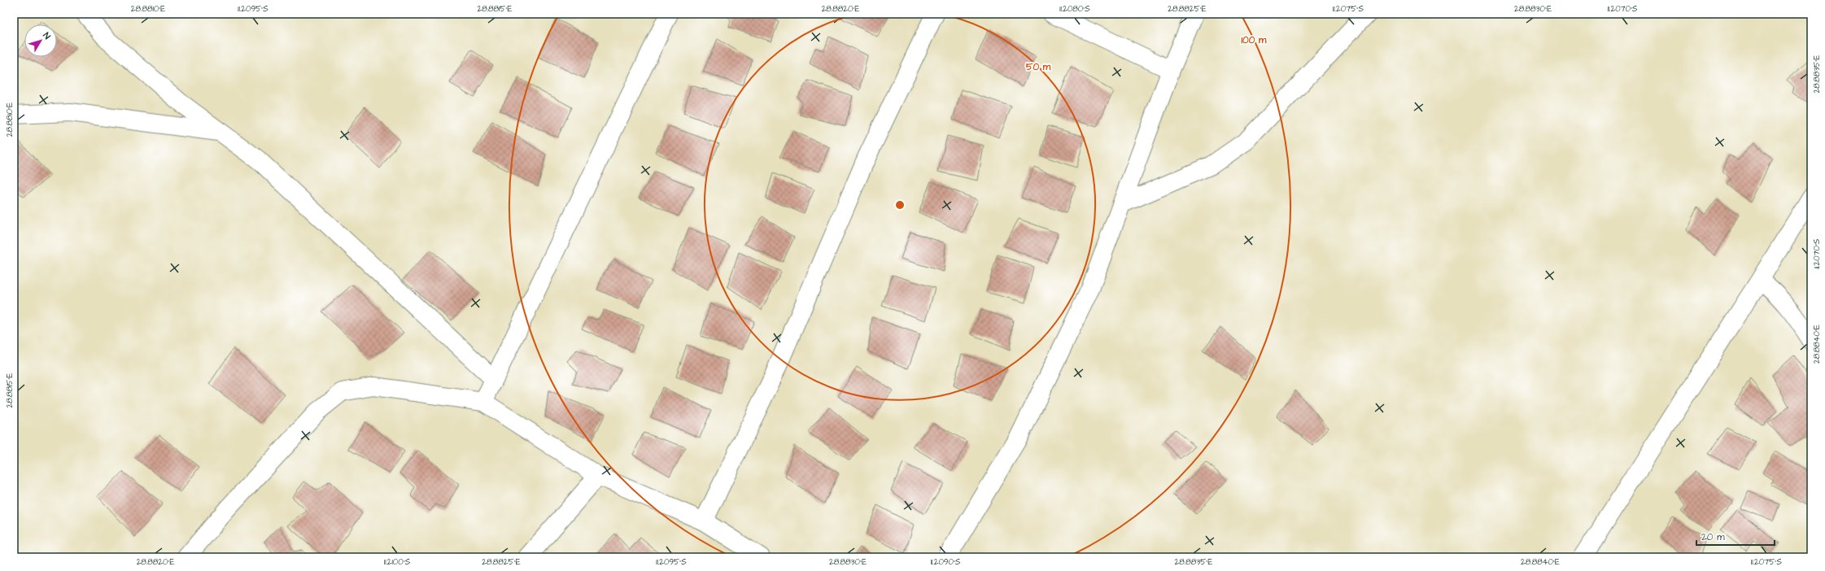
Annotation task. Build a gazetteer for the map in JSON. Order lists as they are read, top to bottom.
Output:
{
  "scale_bar": "20 m",
  "north": "top right",
  "coordinates": [
    "28.8810°E",
    "11.2095°S",
    "28.8815°E",
    "28.8820°E",
    "11.2080°S",
    "28.8825°E",
    "11.2075°S",
    "28.8830°E",
    "11.2070°S",
    "28.8835°E",
    "28.8840°E",
    "11.2100°S",
    "11.2090°S"
  ],
  "rings": ["100 m", "50 m"]
}
